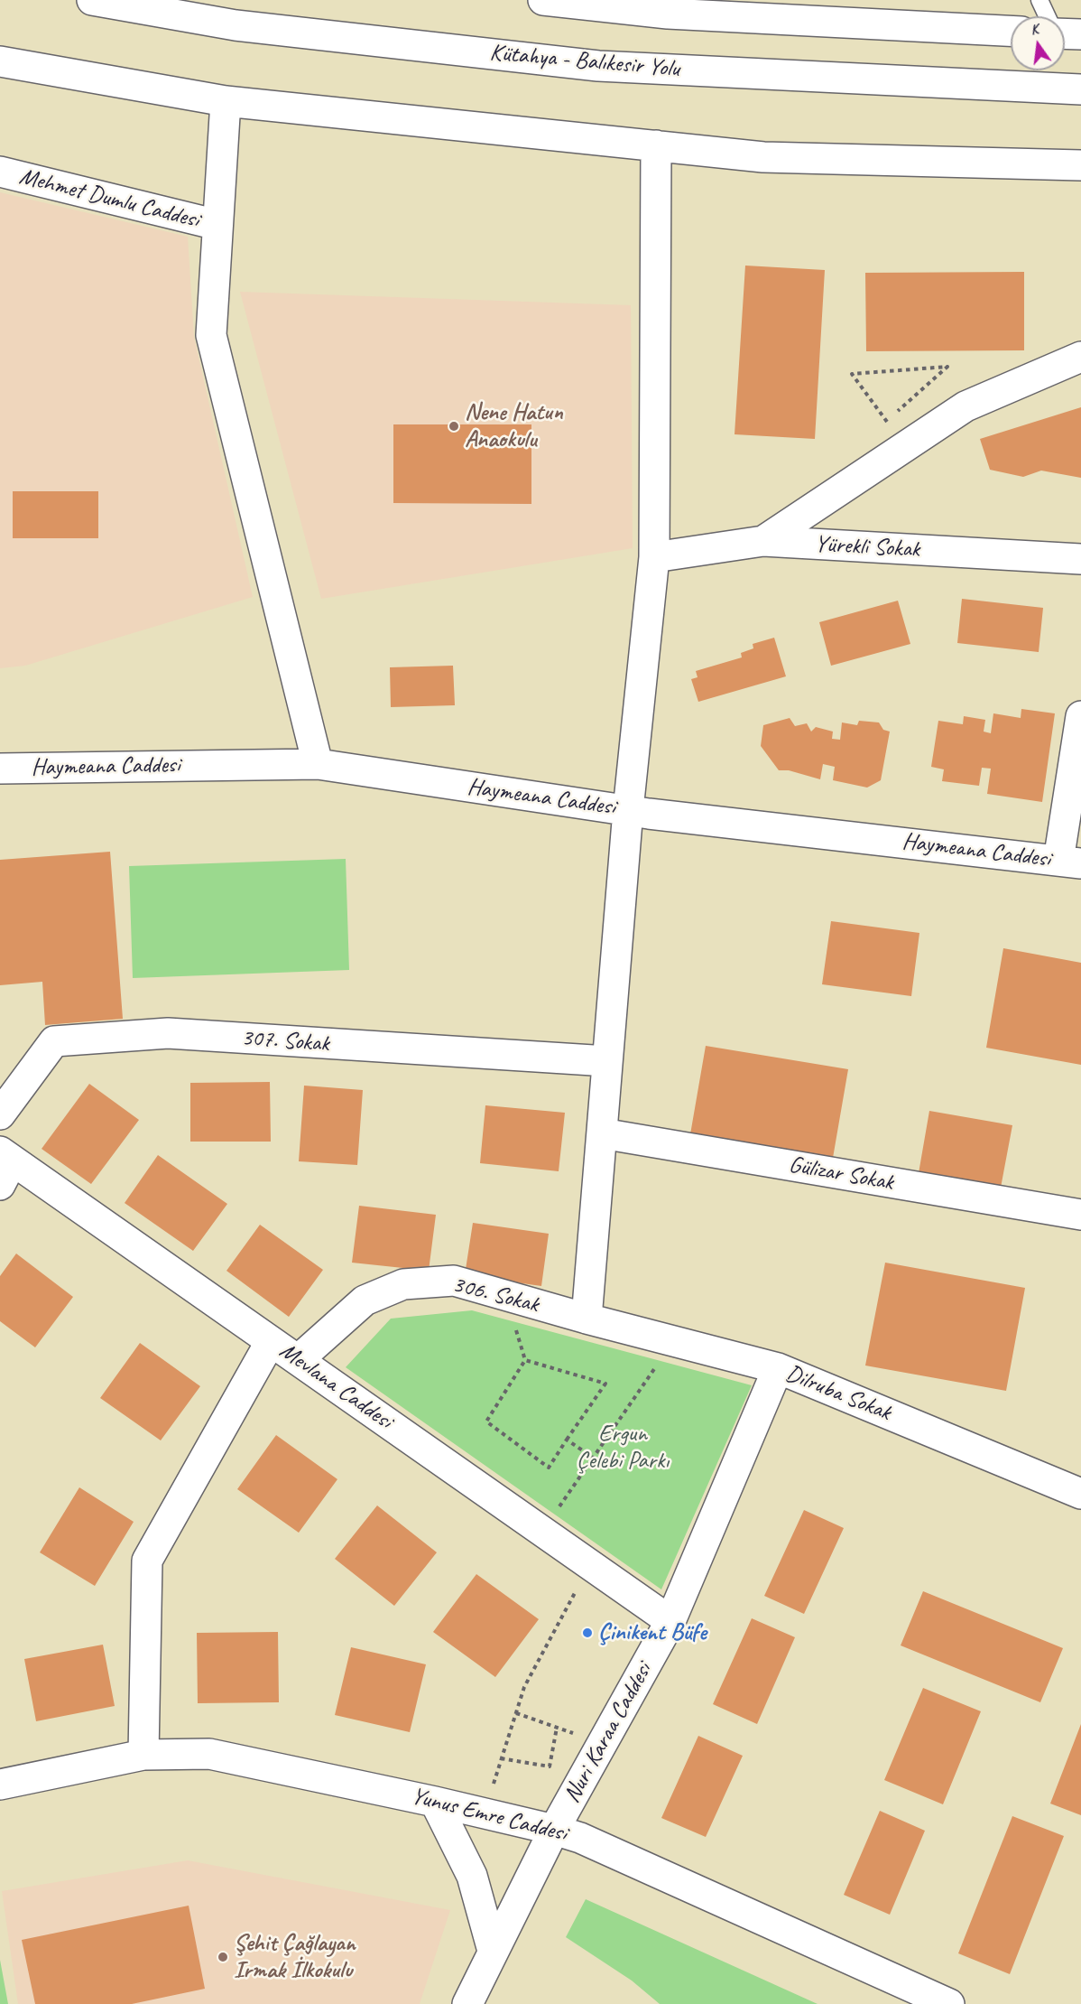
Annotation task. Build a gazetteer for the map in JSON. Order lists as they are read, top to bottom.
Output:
{
  "streets": {
    "main road": [
      "Kütahya - Balıkesir Yolu",
      "Mehmet Dumlu Caddesi",
      "Yürekli Sokak",
      "Haymeana Caddesi",
      "307. Sokak",
      "Gülizar Sokak",
      "306. Sokak",
      "Mevlana Caddesi",
      "Dilruba Sokak",
      "Nuri Karaa Caddesi",
      "Yunus Emre Caddesi"
    ]
  },
  "crossings": [
    ["306. Sokak", "Mevlana Caddesi"],
    ["306. Sokak", "Dilruba Sokak"],
    ["Mevlana Caddesi", "Nuri Karaa Caddesi"],
    ["Dilruba Sokak", "Nuri Karaa Caddesi"],
    ["Nuri Karaa Caddesi", "Yunus Emre Caddesi"]
  ],
  "parks": ["Ergun Çelebi Parkı"],
  "places": ["Nene Hatun Anaokulu", "Çinikent Büfe", "Şehit Çağlayan Irmak İlkokulu"],
  "north": "top"
}
